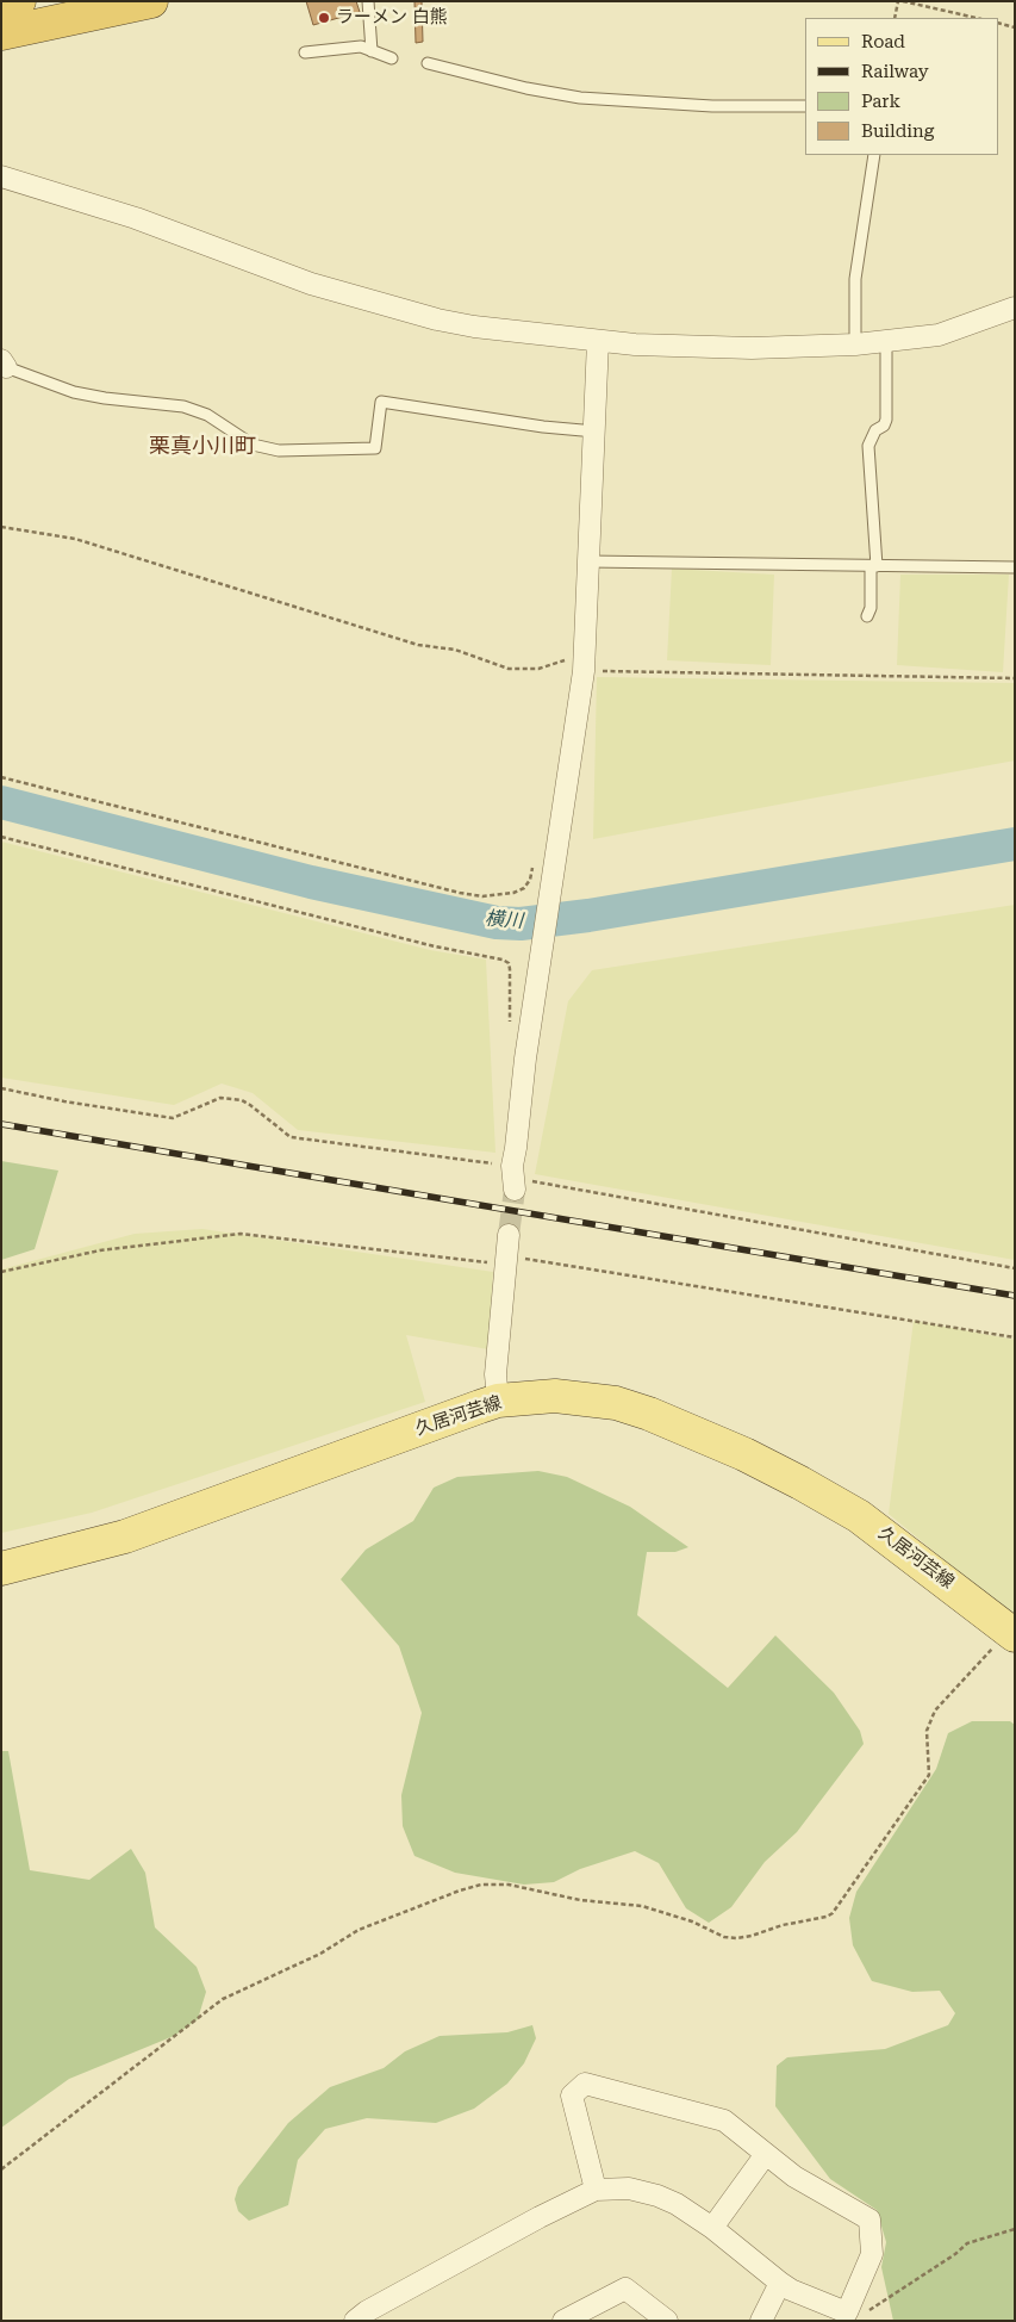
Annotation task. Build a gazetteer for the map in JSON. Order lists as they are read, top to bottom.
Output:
{
  "streets": {
    "main road": ["久居河芸線"]
  },
  "districts": ["栗真小川町"],
  "water": ["横川"],
  "places": ["ラーメン 白熊"],
  "legend": [
    "Road",
    "Railway",
    "Park",
    "Building"
  ]
}
